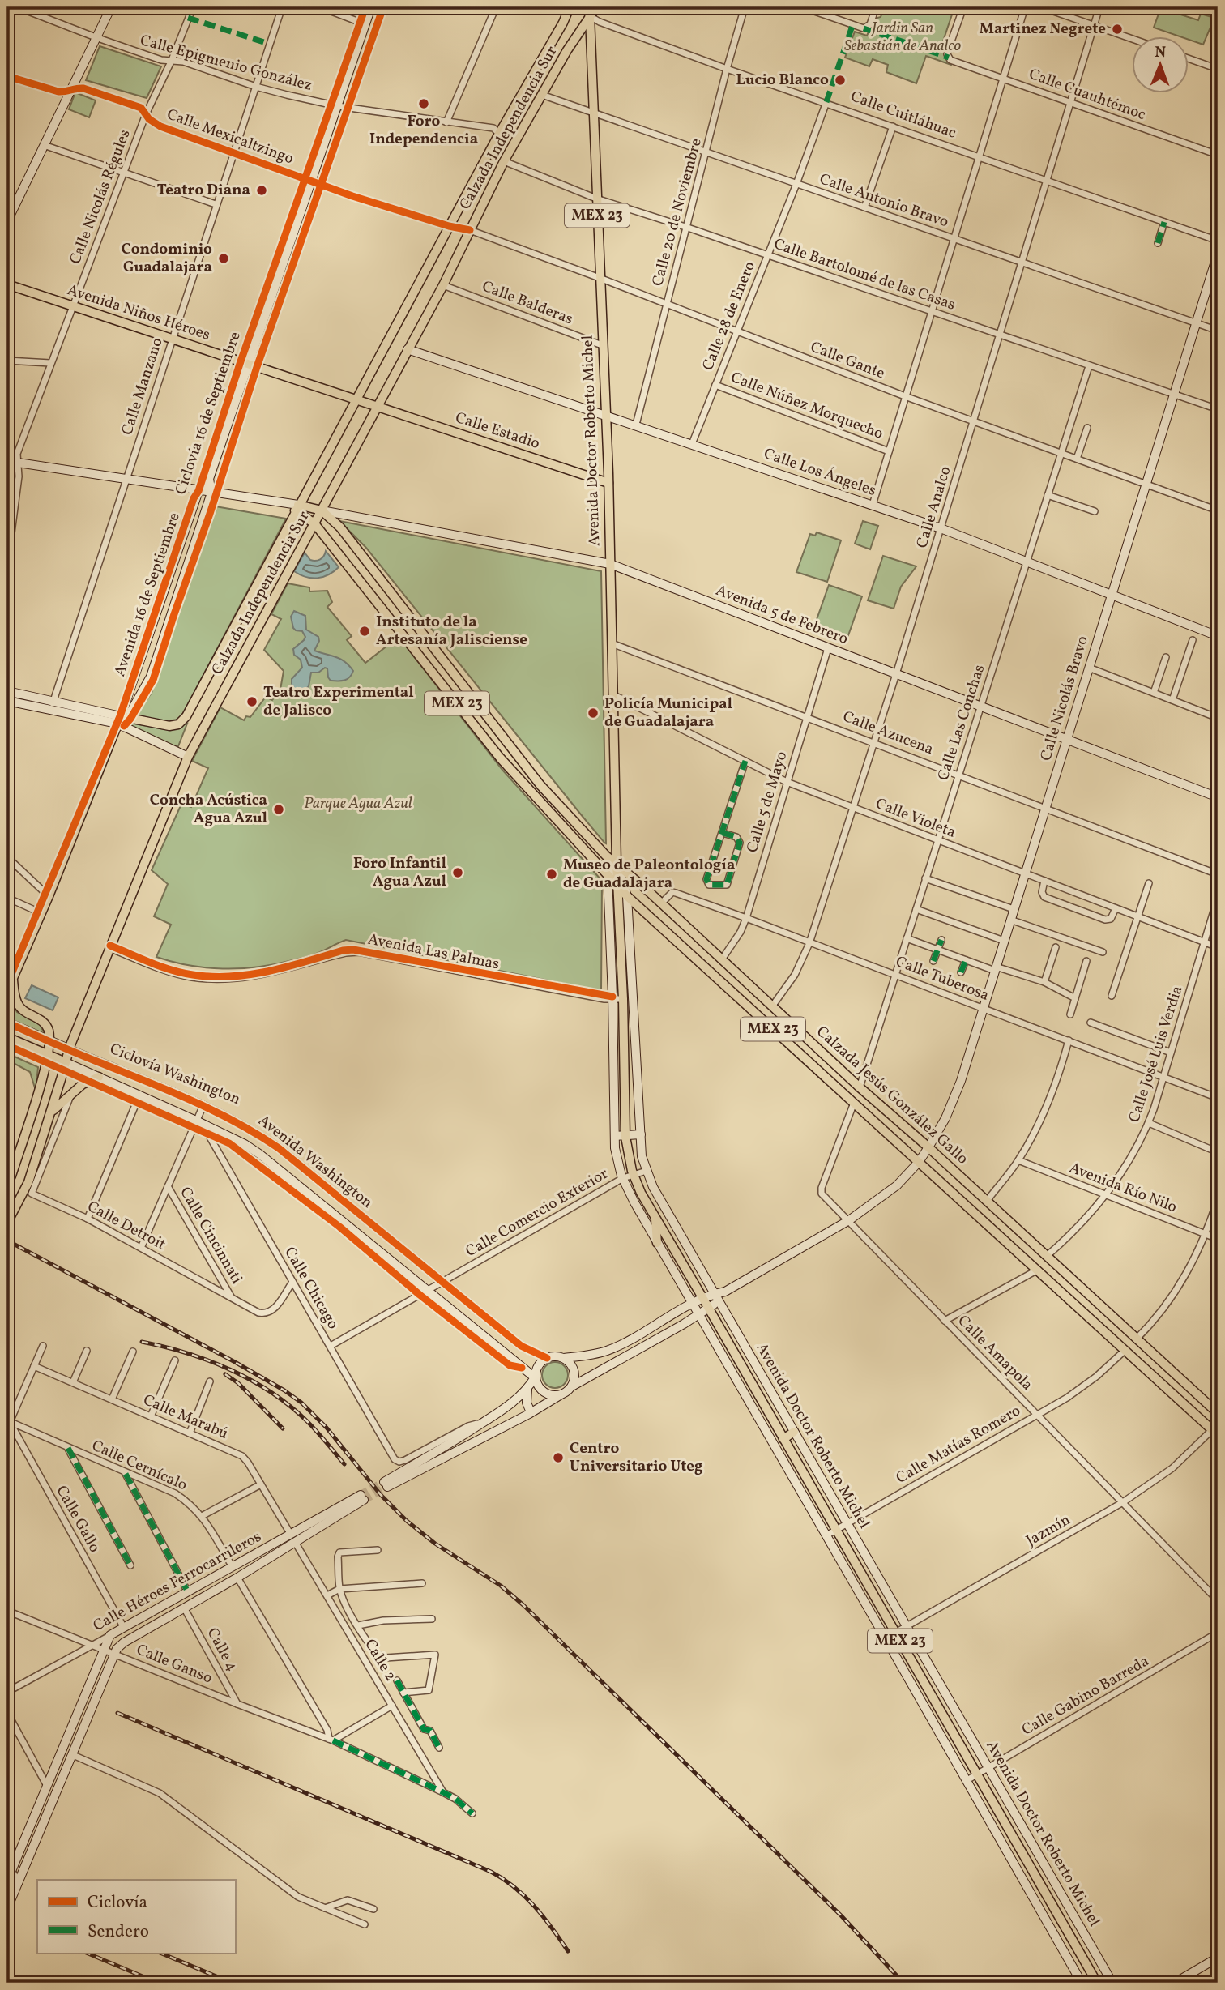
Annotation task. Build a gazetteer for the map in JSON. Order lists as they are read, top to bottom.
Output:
{
  "streets": {
    "main road": [
      "Calzada Independencia Sur",
      "MEX 23",
      "Avenida Niños Héroes",
      "Calle Estadio",
      "Avenida Doctor Roberto Michel",
      "Calle Los Ángeles",
      "Avenida 16 de Septiembre",
      "Avenida 5 de Febrero",
      "Calle Nicolás Bravo",
      "Calzada Jesús González Gallo",
      "Avenida Washington",
      "Calle Héroes Ferrocarrileros"
    ],
    "street": [
      "Calle Epigmenio González",
      "Calle Cuauhtémoc",
      "Calle Cuitláhuac",
      "Calle Mexicaltzingo",
      "Calle Nicolás Régules",
      "Calle Antonio Bravo",
      "Calle 20 de Noviembre",
      "Calle Bartolomé de las Casas",
      "Calle Balderas",
      "Calle 28 de Enero",
      "Calle Gante",
      "Calle Manzano",
      "Calle Núñez Morquecho",
      "Calle Analco",
      "Calle Las Conchas",
      "Calle Azucena",
      "Calle 5 de Mayo",
      "Calle Violeta",
      "Avenida Las Palmas",
      "Calle Tuberosa",
      "Calle José Luis Verdia",
      "Avenida Río Nilo",
      "Calle Comercio Exterior",
      "Calle Detroit",
      "Calle Cincinnati",
      "Calle Chicago",
      "Calle Amapola",
      "Calle Marabú",
      "Calle Matías Romero",
      "Calle Cernícalo",
      "Calle Gallo",
      "Jazmín",
      "Calle 4",
      "Calle 2",
      "Calle Ganso",
      "Calle Gabino Barreda"
    ],
    "cycle path": ["Ciclovía 16 de Septiembre", "Ciclovía Washington"]
  },
  "crossings": [
    ["Calle Epigmenio González", "Calzada Independencia Sur"],
    ["Calle Epigmenio González", "Calle Nicolás Régules"],
    ["Calle Epigmenio González", "Calle Manzano"],
    ["Calle Epigmenio González", "Avenida 16 de Septiembre"],
    ["Calle Cuauhtémoc", "Calle Analco"],
    ["Calle Cuitláhuac", "Calzada Independencia Sur"],
    ["Calle Cuitláhuac", "Calle 20 de Noviembre"],
    ["Calle Cuitláhuac", "Calle 28 de Enero"],
    ["Calle Cuitláhuac", "Avenida Doctor Roberto Michel"],
    ["Calle Cuitláhuac", "Calle Analco"],
    ["Calzada Independencia Sur", "Calle Mexicaltzingo"],
    ["Calzada Independencia Sur", "Calle Antonio Bravo"],
    ["Calzada Independencia Sur", "MEX 23"],
    ["Calzada Independencia Sur", "Calle Bartolomé de las Casas"],
    ["Calzada Independencia Sur", "Calle Balderas"],
    ["Calzada Independencia Sur", "Avenida Niños Héroes"],
    ["Calzada Independencia Sur", "Calle Gante"],
    ["Calzada Independencia Sur", "Calle Estadio"],
    ["Calzada Independencia Sur", "Avenida Doctor Roberto Michel"],
    ["Calzada Independencia Sur", "Calle Los Ángeles"],
    ["Calzada Independencia Sur", "Avenida 16 de Septiembre"],
    ["Calzada Independencia Sur", "Avenida 5 de Febrero"],
    ["Calzada Independencia Sur", "Avenida Las Palmas"],
    ["Calzada Independencia Sur", "Calzada Jesús González Gallo"],
    ["Calzada Independencia Sur", "Avenida Washington"],
    ["Calle Mexicaltzingo", "Calle Nicolás Régules"],
    ["Calle Mexicaltzingo", "Calle Gante"],
    ["Calle Mexicaltzingo", "Calle Manzano"],
    ["Calle Mexicaltzingo", "Avenida 16 de Septiembre"],
    ["Calle Nicolás Régules", "Avenida Niños Héroes"],
    ["Calle Antonio Bravo", "Calle 20 de Noviembre"],
    ["Calle Antonio Bravo", "Calle 28 de Enero"],
    ["Calle Antonio Bravo", "Avenida Doctor Roberto Michel"],
    ["Calle Antonio Bravo", "Calle Analco"],
    ["Calle Antonio Bravo", "Calle Nicolás Bravo"],
    ["Calle 20 de Noviembre", "Calle Bartolomé de las Casas"],
    ["Calle 20 de Noviembre", "Calle Gante"],
    ["Calle 20 de Noviembre", "Calle Los Ángeles"],
    ["MEX 23", "Avenida Doctor Roberto Michel"],
    ["MEX 23", "Avenida 5 de Febrero"],
    ["MEX 23", "Calzada Jesús González Gallo"],
    ["Calle Bartolomé de las Casas", "Calle 28 de Enero"],
    ["Calle Bartolomé de las Casas", "Avenida Doctor Roberto Michel"],
    ["Calle Bartolomé de las Casas", "Calle Analco"],
    ["Calle Bartolomé de las Casas", "Calle Nicolás Bravo"],
    ["Calle Bartolomé de las Casas", "Calle Las Conchas"],
    ["Calle Balderas", "Avenida Doctor Roberto Michel"],
    ["Avenida Niños Héroes", "Calle Manzano"],
    ["Avenida Niños Héroes", "Calle Estadio"],
    ["Avenida Niños Héroes", "Avenida 16 de Septiembre"],
    ["Calle 28 de Enero", "Calle Gante"],
    ["Calle 28 de Enero", "Calle Núñez Morquecho"],
    ["Calle 28 de Enero", "Calle Los Ángeles"],
    ["Calle Gante", "Avenida Doctor Roberto Michel"],
    ["Calle Gante", "Calle Analco"],
    ["Calle Gante", "Calle Nicolás Bravo"],
    ["Calle Gante", "Calle Las Conchas"],
    ["Calle Estadio", "Avenida Doctor Roberto Michel"],
    ["Avenida Doctor Roberto Michel", "Calle Los Ángeles"],
    ["Avenida Doctor Roberto Michel", "Avenida 5 de Febrero"],
    ["Avenida Doctor Roberto Michel", "Calle Azucena"],
    ["Avenida Doctor Roberto Michel", "Calle Violeta"],
    ["Avenida Doctor Roberto Michel", "Avenida Las Palmas"],
    ["Avenida Doctor Roberto Michel", "Calzada Jesús González Gallo"],
    ["Avenida Doctor Roberto Michel", "Calle Comercio Exterior"],
    ["Avenida Doctor Roberto Michel", "Calle Matías Romero"],
    ["Avenida Doctor Roberto Michel", "Jazmín"],
    ["Avenida Doctor Roberto Michel", "Calle Gabino Barreda"],
    ["Calle Los Ángeles", "Calle Analco"],
    ["Calle Los Ángeles", "Calle Nicolás Bravo"],
    ["Calle Los Ángeles", "Calle Las Conchas"],
    ["Calle Analco", "Avenida 5 de Febrero"],
    ["Calle Analco", "Calle Azucena"],
    ["Calle Analco", "Calle Violeta"],
    ["Calle Analco", "Calle Tuberosa"],
    ["Calle Analco", "Calzada Jesús González Gallo"],
    ["Avenida 5 de Febrero", "Calle Nicolás Bravo"],
    ["Avenida 5 de Febrero", "Calle Las Conchas"],
    ["Avenida 5 de Febrero", "Calle 5 de Mayo"],
    ["Avenida 5 de Febrero", "Calzada Jesús González Gallo"],
    ["Calle Nicolás Bravo", "Calle Azucena"],
    ["Calle Nicolás Bravo", "Calle Violeta"],
    ["Calle Nicolás Bravo", "Calle Tuberosa"],
    ["Calle Nicolás Bravo", "Calzada Jesús González Gallo"],
    ["Calle Las Conchas", "Calle Azucena"],
    ["Calle Las Conchas", "Calle Violeta"],
    ["Calle Las Conchas", "Calle Tuberosa"],
    ["Calle Las Conchas", "Calzada Jesús González Gallo"],
    ["Calle Azucena", "Calle 5 de Mayo"],
    ["Calle 5 de Mayo", "Calle Violeta"],
    ["Calle 5 de Mayo", "Calle Tuberosa"],
    ["Calle 5 de Mayo", "Calzada Jesús González Gallo"],
    ["Calle Violeta", "Calle José Luis Verdia"],
    ["Calle Tuberosa", "Calle José Luis Verdia"],
    ["Calle Tuberosa", "Calzada Jesús González Gallo"],
    ["Calle José Luis Verdia", "Calzada Jesús González Gallo"],
    ["Calle José Luis Verdia", "Avenida Río Nilo"],
    ["Calzada Jesús González Gallo", "Calle Amapola"],
    ["Calzada Jesús González Gallo", "Calle Matías Romero"],
    ["Calzada Jesús González Gallo", "Jazmín"],
    ["Avenida Washington", "Calle Comercio Exterior"],
    ["Avenida Washington", "Calle Chicago"],
    ["Calle Comercio Exterior", "Calle Chicago"],
    ["Calle Detroit", "Calle Cincinnati"],
    ["Calle Detroit", "Calle Chicago"],
    ["Calle Amapola", "Calle Matías Romero"],
    ["Calle Amapola", "Jazmín"],
    ["Calle Marabú", "Calle Héroes Ferrocarrileros"],
    ["Calle Marabú", "Calle 2"],
    ["Calle Cernícalo", "Calle Gallo"],
    ["Calle Cernícalo", "Calle Héroes Ferrocarrileros"],
    ["Calle Gallo", "Calle Héroes Ferrocarrileros"],
    ["Calle Héroes Ferrocarrileros", "Calle 4"],
    ["Calle Héroes Ferrocarrileros", "Calle 2"],
    ["Calle Héroes Ferrocarrileros", "Calle Ganso"],
    ["Calle 4", "Calle Ganso"],
    ["Calle 2", "Calle Ganso"]
  ],
  "parks": ["Jardin San Sebastián de Analco", "Parque Agua Azul"],
  "places": [
    "Martinez Negrete",
    "Lucio Blanco",
    "Foro Independencia",
    "Teatro Diana",
    "Condominio Guadalajara",
    "Instituto de la Artesanía Jalisciense",
    "Teatro Experimental de Jalisco",
    "Policía Municipal de Guadalajara",
    "Concha Acústica Agua Azul",
    "Foro Infantil Agua Azul",
    "Museo de Paleontología de Guadalajara",
    "Centro Universitario Uteg"
  ],
  "legend": ["Ciclovía", "Sendero"],
  "north": "top"
}
